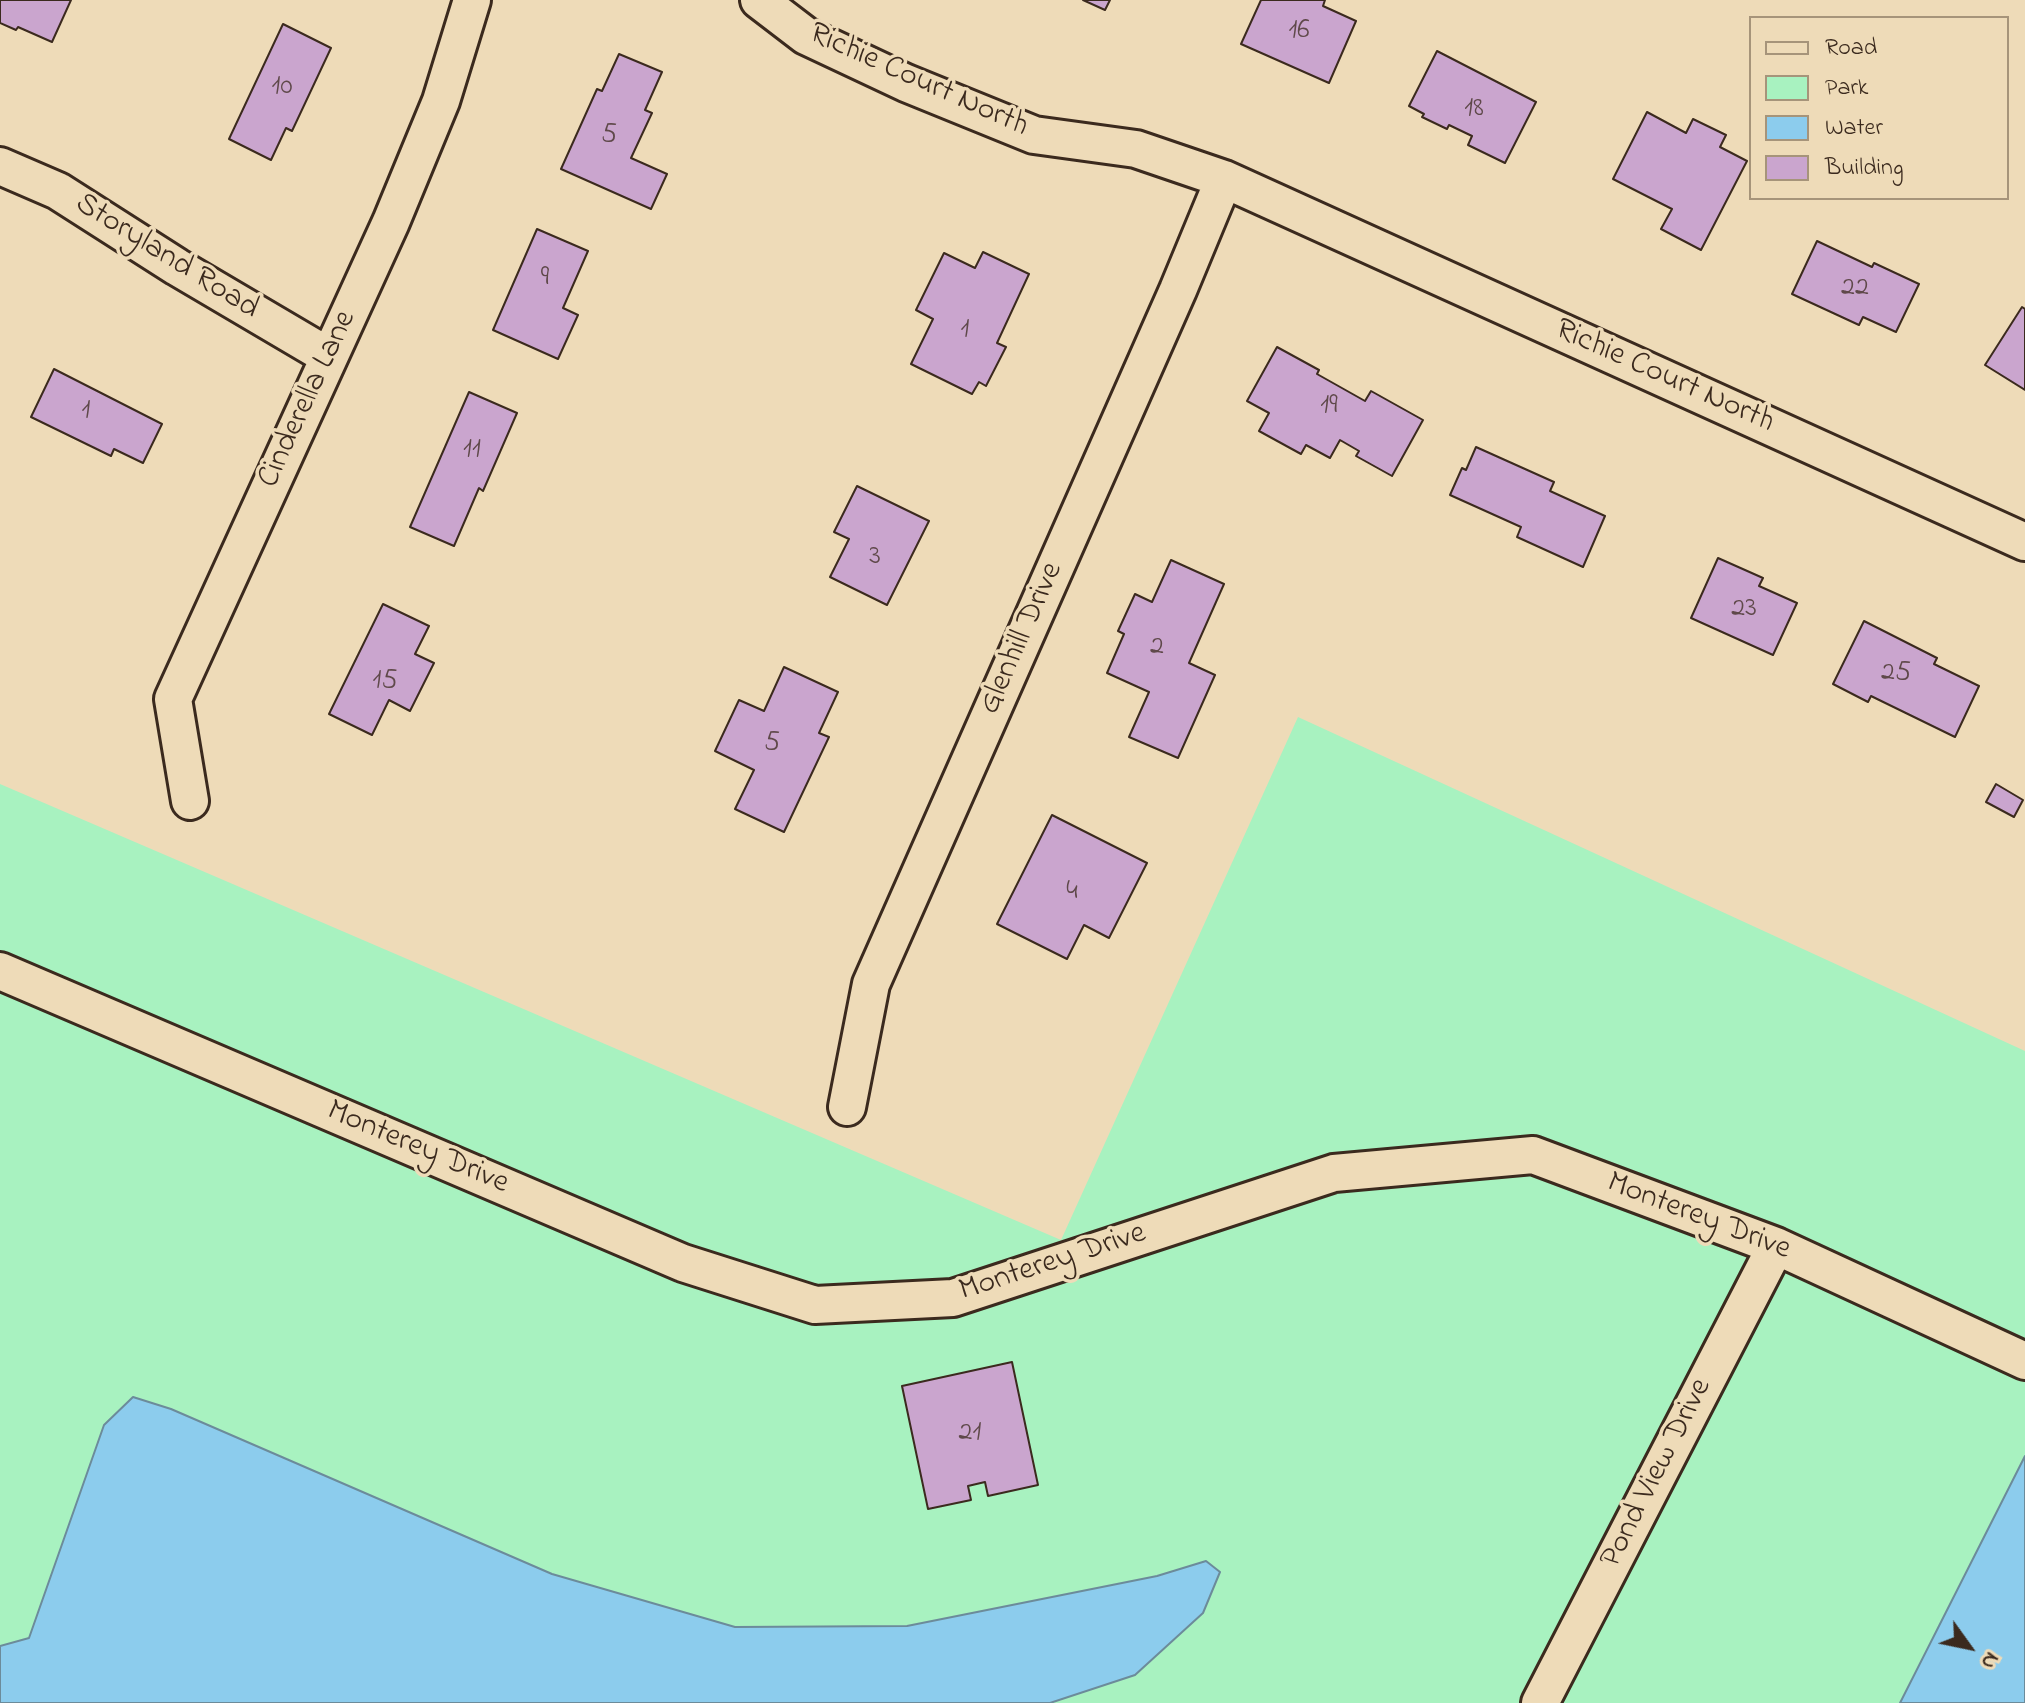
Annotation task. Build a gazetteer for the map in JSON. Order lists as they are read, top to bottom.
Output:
{
  "streets": {
    "street": [
      "Richie Court North",
      "Storyland Road",
      "Cinderella Lane",
      "Glenhill Drive",
      "Monterey Drive",
      "Pond View Drive"
    ]
  },
  "crossings": [
    ["Richie Court North", "Glenhill Drive"],
    ["Storyland Road", "Cinderella Lane"],
    ["Monterey Drive", "Pond View Drive"]
  ],
  "house_numbers": [
    "16",
    "10",
    "18",
    "5",
    "9",
    "22",
    "1",
    "19",
    "1",
    "11",
    "3",
    "23",
    "2",
    "25",
    "15",
    "5",
    "4",
    "21"
  ],
  "legend": [
    "Road",
    "Park",
    "Water",
    "Building"
  ],
  "north": "bottom right"
}
